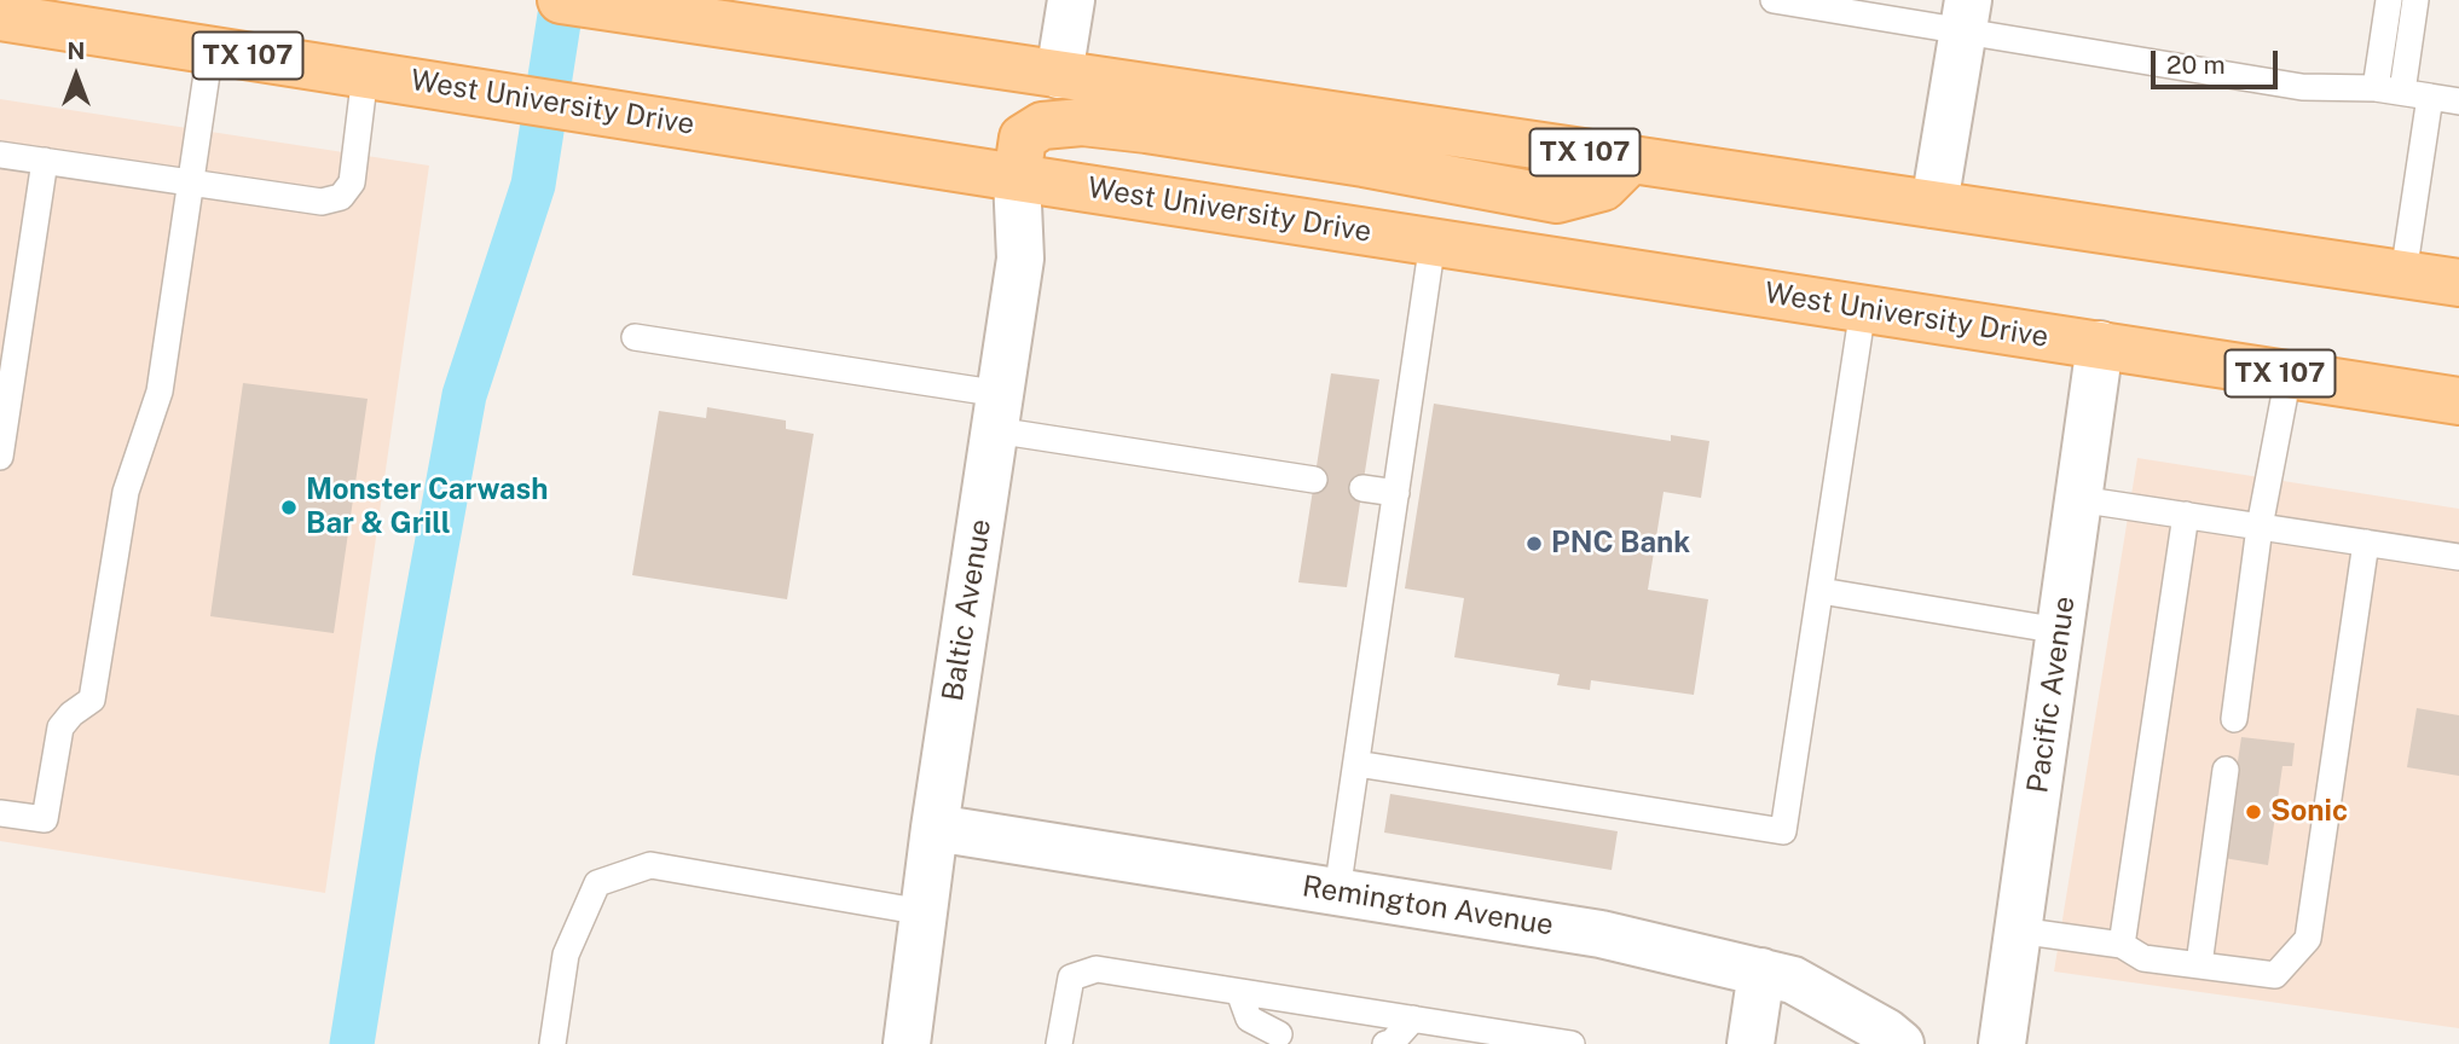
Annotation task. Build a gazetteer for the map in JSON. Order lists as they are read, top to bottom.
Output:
{
  "streets": {
    "main road": ["TX 107", "West University Drive"],
    "street": ["Baltic Avenue", "Pacific Avenue", "Remington Avenue"]
  },
  "crossings": [
    ["West University Drive", "Baltic Avenue"],
    ["West University Drive", "Pacific Avenue"],
    ["Baltic Avenue", "Remington Avenue"]
  ],
  "places": ["Monster Carwash Bar & Grill", "PNC Bank", "Sonic"],
  "scale_bar": "20 m",
  "north": "top"
}
